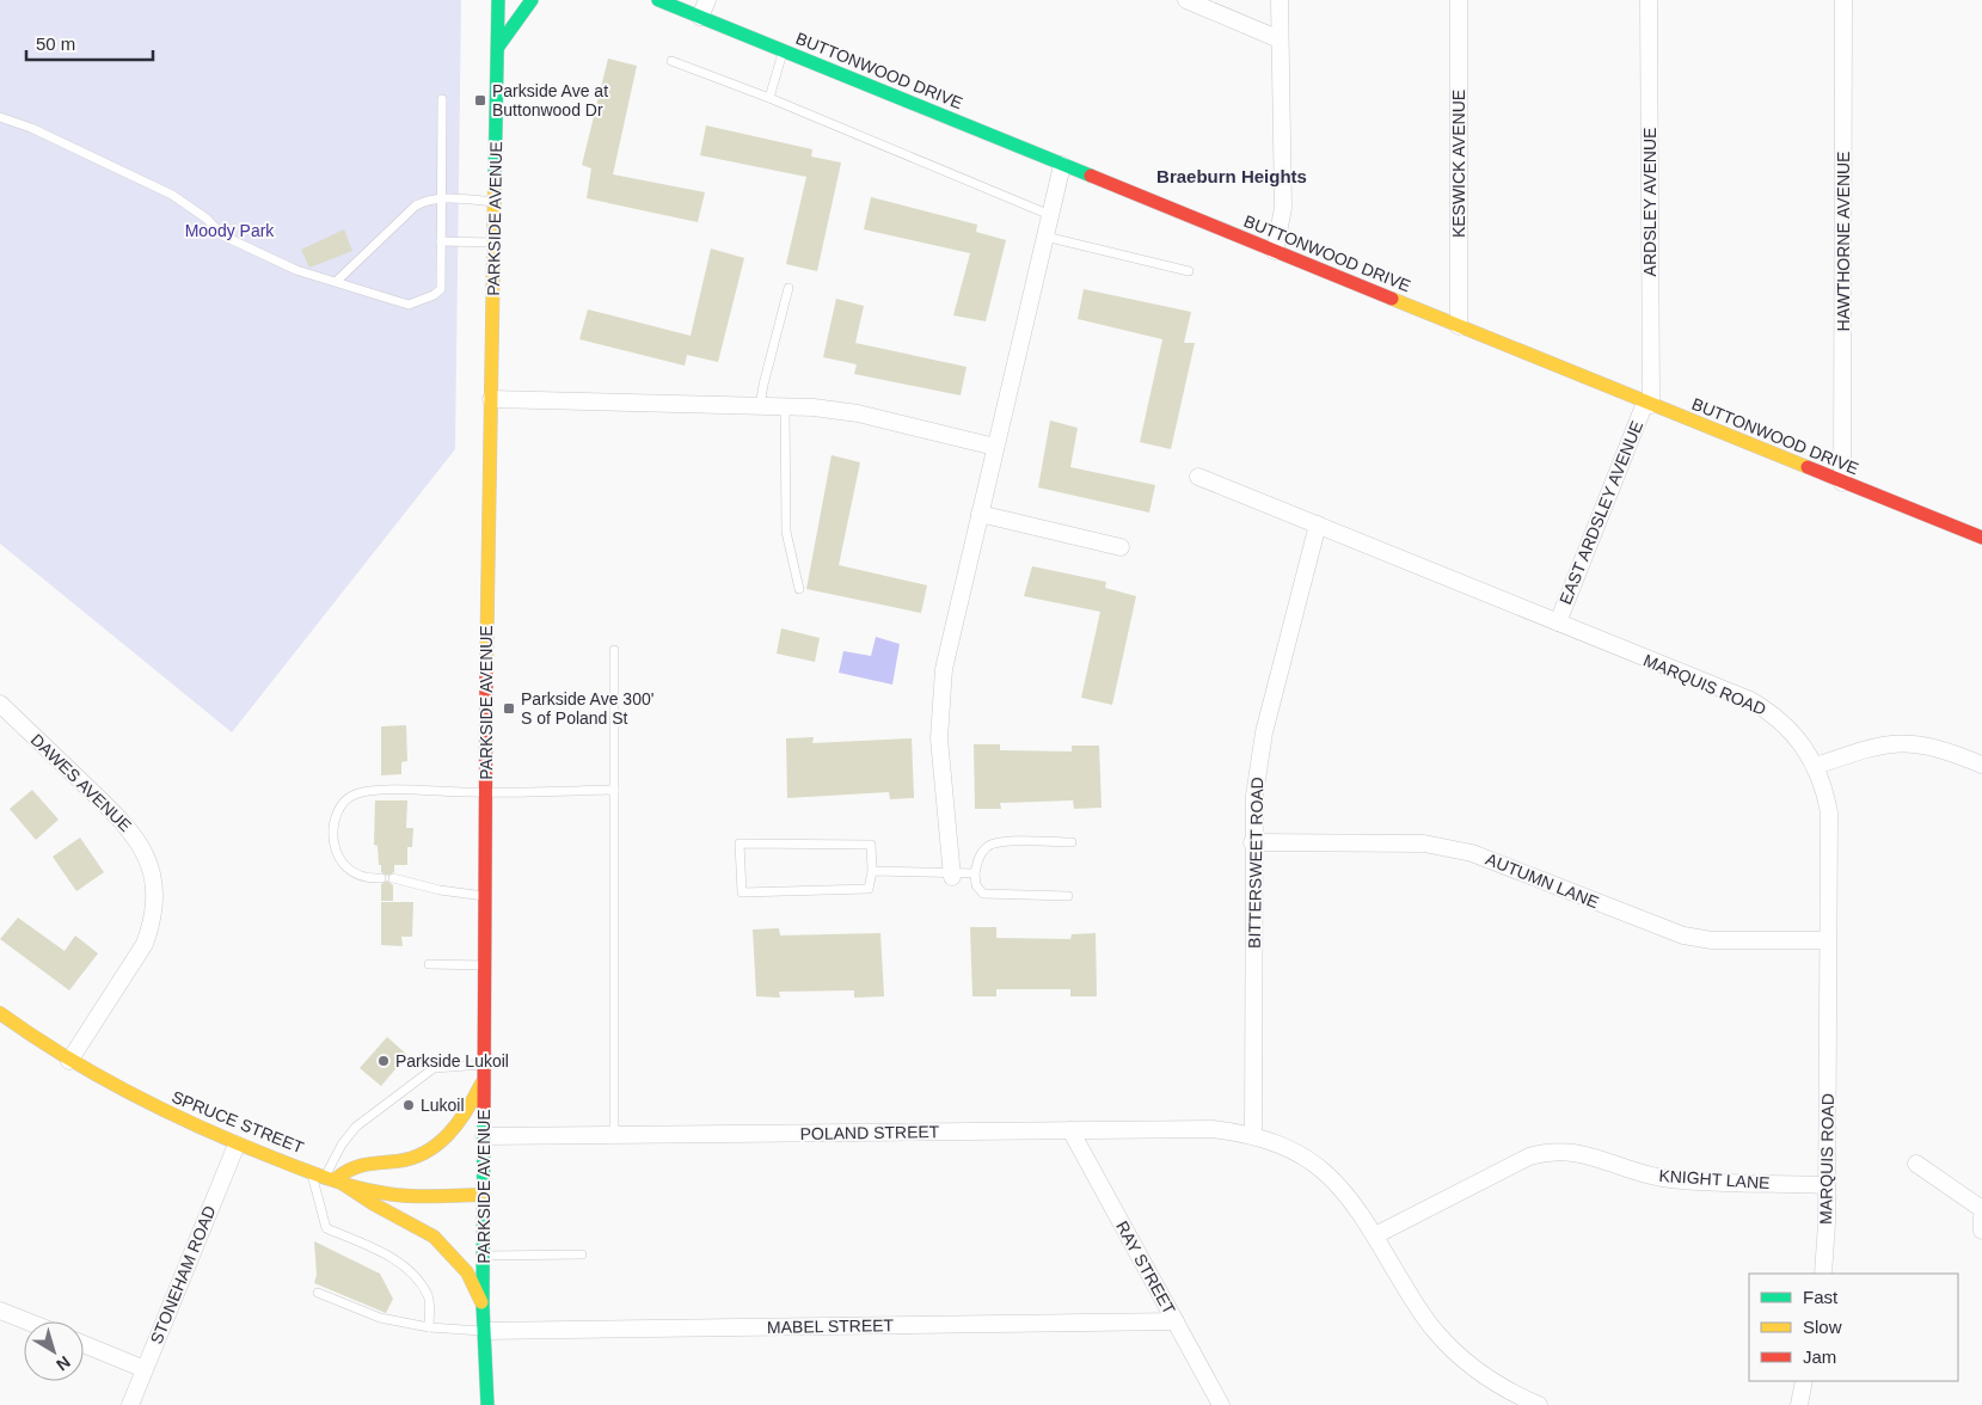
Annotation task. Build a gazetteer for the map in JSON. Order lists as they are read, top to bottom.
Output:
{
  "streets": {
    "street": [
      "BUTTONWOOD DRIVE",
      "KESWICK AVENUE",
      "ARDSLEY AVENUE",
      "PARKSIDE AVENUE",
      "HAWTHORNE AVENUE",
      "EAST ARDSLEY AVENUE",
      "MARQUIS ROAD",
      "DAWES AVENUE",
      "BITTERSWEET ROAD",
      "AUTUMN LANE",
      "SPRUCE STREET",
      "POLAND STREET",
      "KNIGHT LANE",
      "RAY STREET",
      "STONEHAM ROAD",
      "MABEL STREET"
    ]
  },
  "crossings": [
    ["BUTTONWOOD DRIVE", "KESWICK AVENUE"],
    ["BUTTONWOOD DRIVE", "ARDSLEY AVENUE"],
    ["BUTTONWOOD DRIVE", "HAWTHORNE AVENUE"],
    ["BUTTONWOOD DRIVE", "EAST ARDSLEY AVENUE"],
    ["ARDSLEY AVENUE", "EAST ARDSLEY AVENUE"],
    ["PARKSIDE AVENUE", "SPRUCE STREET"],
    ["PARKSIDE AVENUE", "POLAND STREET"],
    ["PARKSIDE AVENUE", "MABEL STREET"],
    ["EAST ARDSLEY AVENUE", "MARQUIS ROAD"],
    ["MARQUIS ROAD", "BITTERSWEET ROAD"],
    ["MARQUIS ROAD", "AUTUMN LANE"],
    ["MARQUIS ROAD", "KNIGHT LANE"],
    ["DAWES AVENUE", "SPRUCE STREET"],
    ["BITTERSWEET ROAD", "AUTUMN LANE"],
    ["BITTERSWEET ROAD", "POLAND STREET"],
    ["SPRUCE STREET", "STONEHAM ROAD"],
    ["POLAND STREET", "KNIGHT LANE"],
    ["POLAND STREET", "RAY STREET"],
    ["RAY STREET", "MABEL STREET"]
  ],
  "districts": ["Braeburn Heights"],
  "parks": ["Moody Park"],
  "places": {
    "transit": ["Parkside Ave at Buttonwood Dr", "Parkside Ave 300' S of Poland St"],
    "other": ["Parkside Lukoil", "Lukoil"]
  },
  "legend": ["Fast", "Slow", "Jam"],
  "scale_bar": "50 m",
  "north": "bottom right"
}
